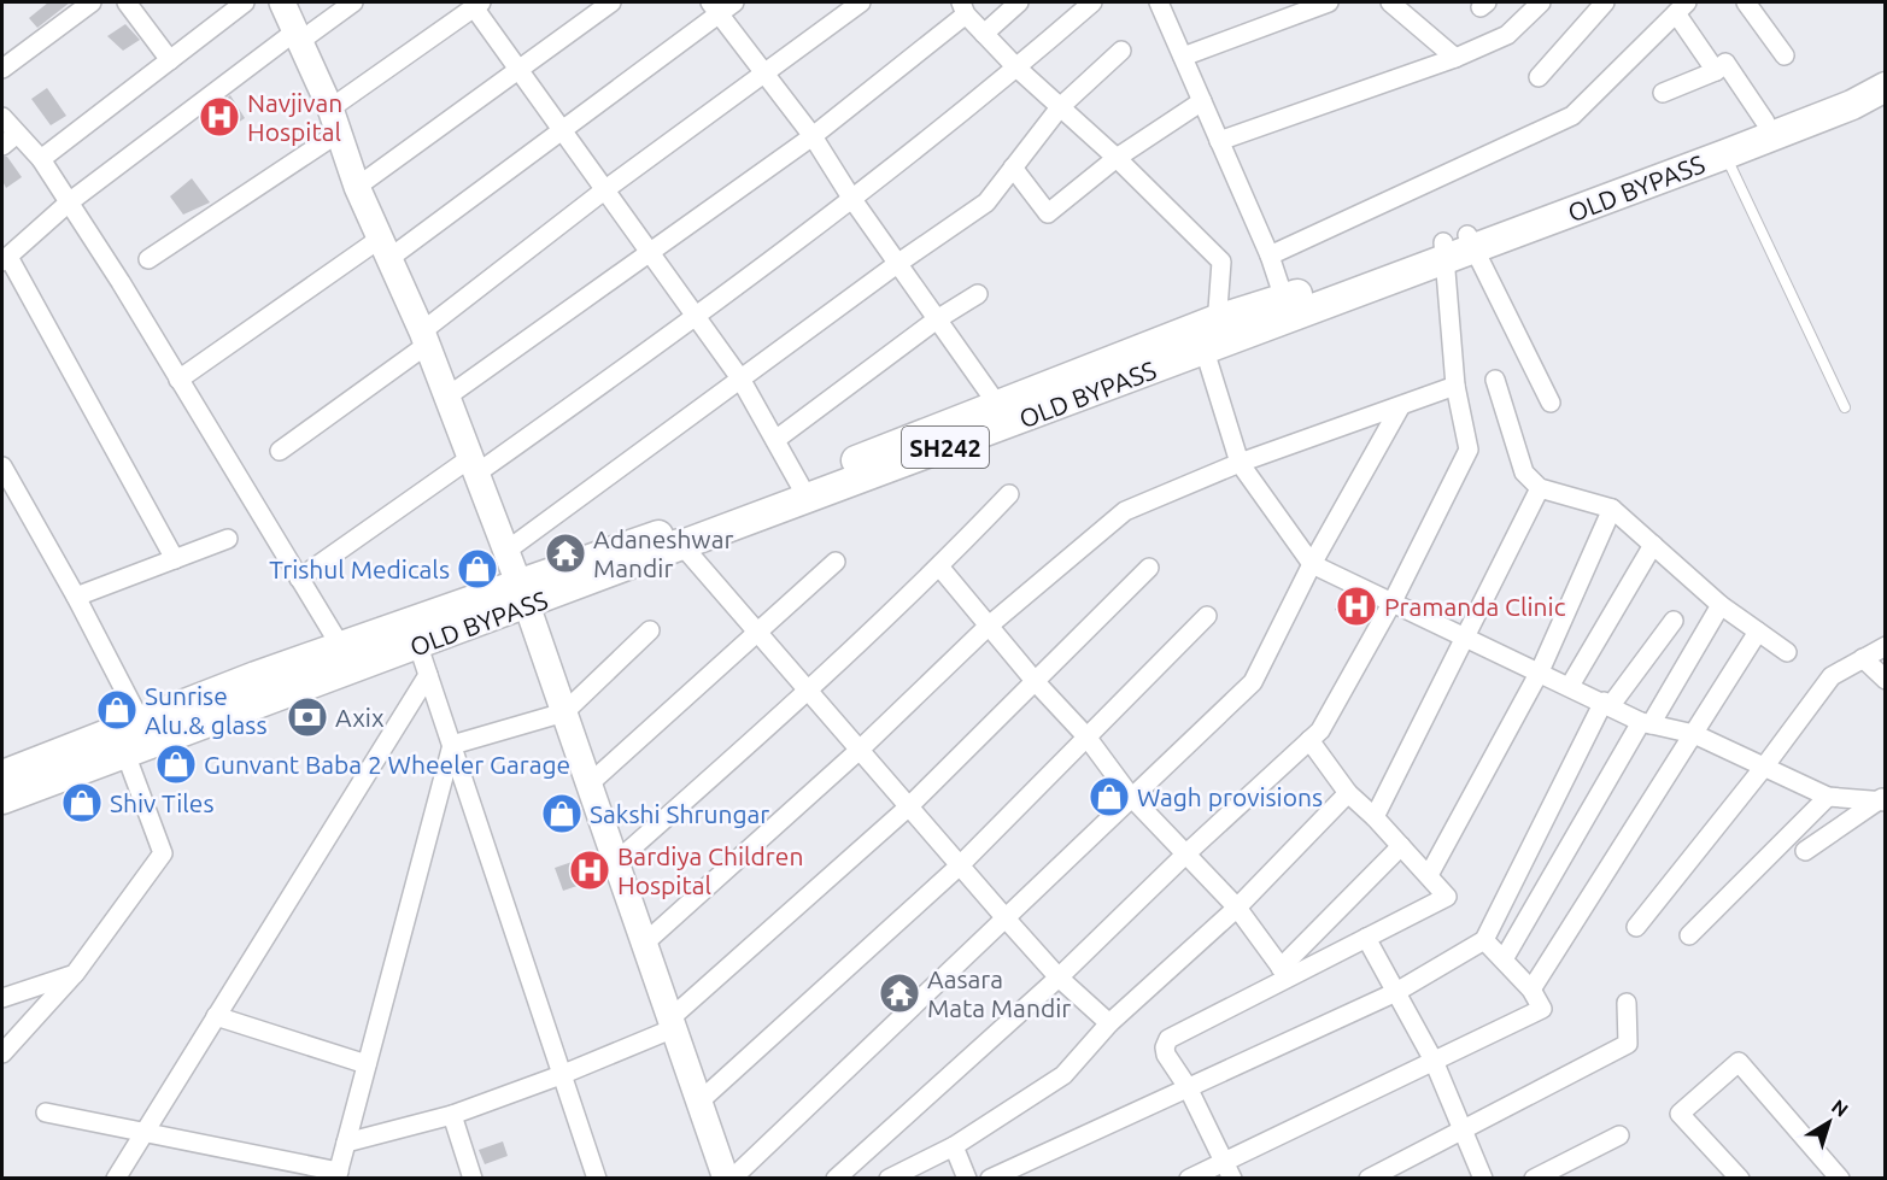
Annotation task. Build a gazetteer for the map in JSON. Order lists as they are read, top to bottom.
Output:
{
  "streets": {
    "main road": ["OLD BYPASS", "SH242"]
  },
  "places": {
    "hospital": ["Navjivan Hospital", "Pramanda Clinic", "Bardiya Children Hospital"],
    "temple": ["Adaneshwar Mandir", "Aasara Mata Mandir"],
    "shop": [
      "Trishul Medicals",
      "Sunrise Alu.& glass",
      "Gunvant Baba 2 Wheeler Garage",
      "Wagh provisions",
      "Shiv Tiles",
      "Sakshi Shrungar"
    ],
    "bank": ["Axix"]
  },
  "north": "top right"
}
